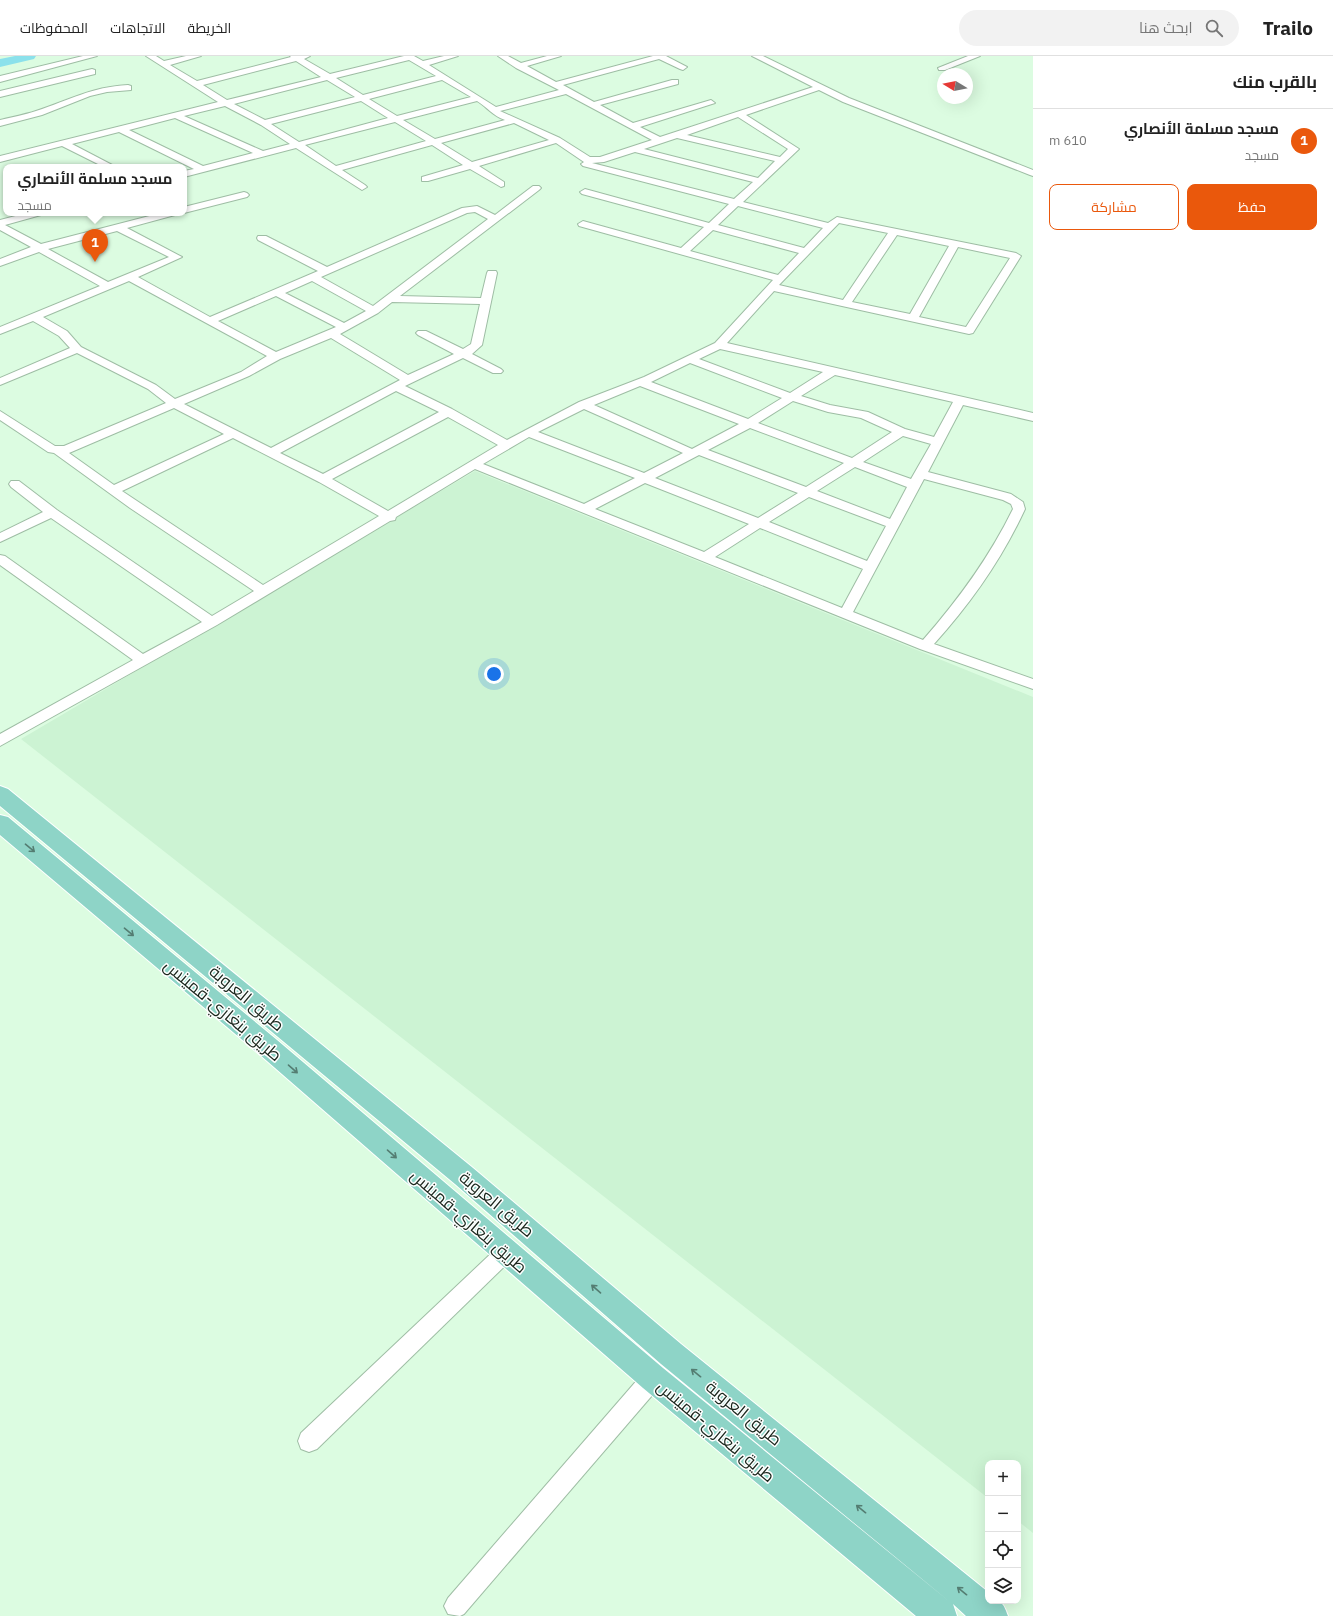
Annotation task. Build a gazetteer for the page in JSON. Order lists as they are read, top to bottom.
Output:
{
  "streets": {
    "main road": ["طريق العروبة", "طريق بنغازي-قمينس"]
  },
  "one_way": ["طريق العروبة", "طريق بنغازي-قمينس"],
  "north": "left",
  "page": {
    "header": "Trailo",
    "search": "ابحث هنا",
    "nav": ["الخريطة", "الاتجاهات", "المحفوظات"],
    "heading": "بالقرب منك",
    "list": [
      {
        "mark": "1",
        "name": "مسجد مسلمة الأنصاري",
        "note": "مسجد",
        "value": "610 m"
      }
    ],
    "popup": ["مسجد مسلمة الأنصاري", "مسجد"],
    "buttons": ["حفظ", "مشاركة"],
    "pins": "1",
    "map_buttons": ["+", "−"]
  }
}
